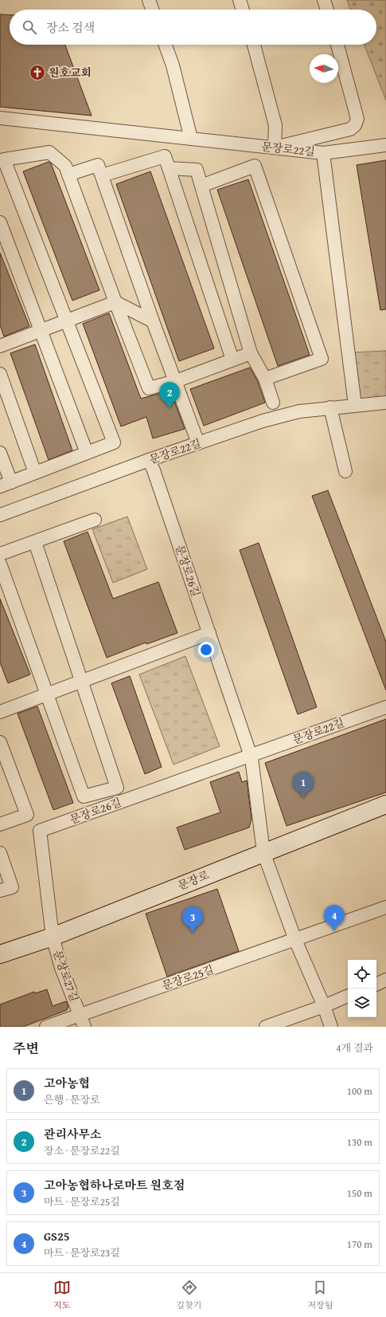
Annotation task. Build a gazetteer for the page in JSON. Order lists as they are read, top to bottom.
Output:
{
  "streets": {
    "street": [
      "문장로22길",
      "문장로26길",
      "문장로",
      "문장로27길",
      "문장로25길"
    ]
  },
  "crossings": [
    ["문장로22길", "문장로26길"],
    ["문장로26길", "문장로"],
    ["문장로26길", "문장로27길"],
    ["문장로", "문장로27길"],
    ["문장로27길", "문장로25길"]
  ],
  "places": {
    "church": ["원호교회"]
  },
  "north": "left",
  "page": {
    "search": "장소 검색",
    "pins": [
      "2",
      "1",
      "4",
      "3"
    ],
    "heading": ["주변", "4개 결과"],
    "list": [
      {
        "mark": "1",
        "name": "고아농협",
        "note": "은행 · 문장로",
        "value": "100 m"
      },
      {
        "mark": "2",
        "name": "관리사무소",
        "note": "장소 · 문장로22길",
        "value": "130 m"
      },
      {
        "mark": "3",
        "name": "고아농협하나로마트 원호점",
        "note": "마트 · 문장로25길",
        "value": "150 m"
      },
      {
        "mark": "4",
        "name": "GS25",
        "note": "마트 · 문장로23길",
        "value": "170 m"
      }
    ],
    "nav": ["지도", "길찾기", "저장됨"]
  }
}
